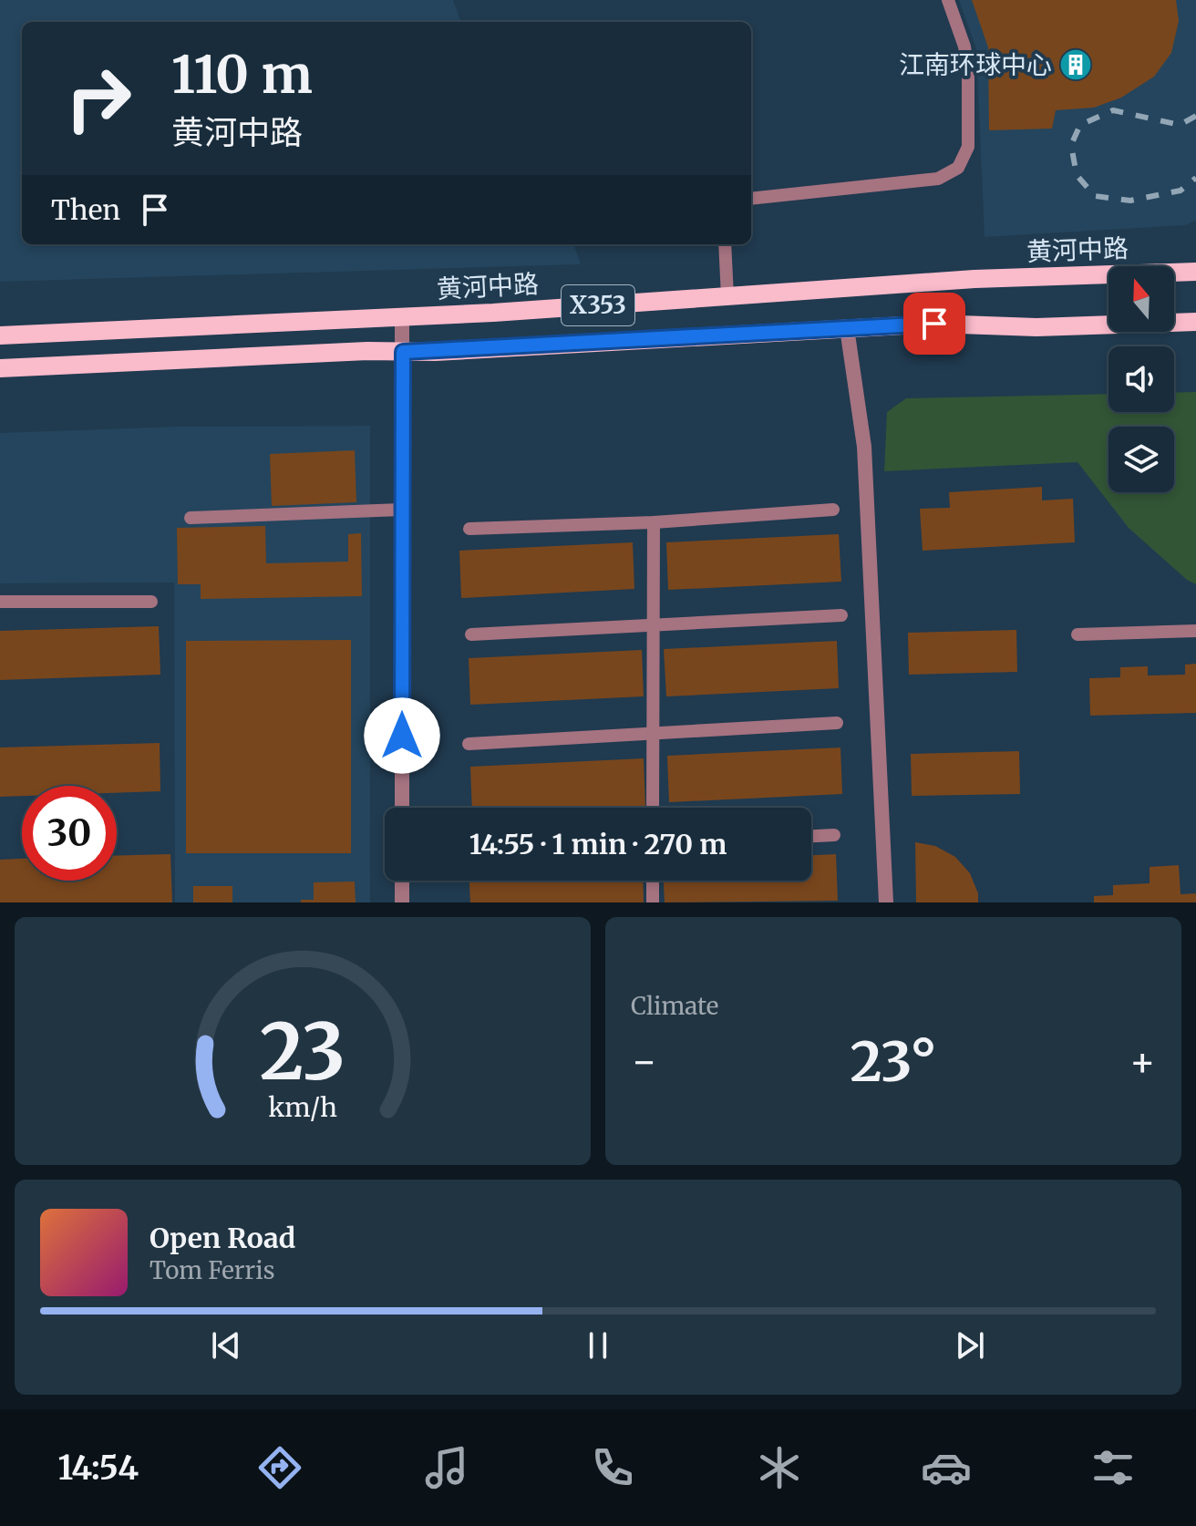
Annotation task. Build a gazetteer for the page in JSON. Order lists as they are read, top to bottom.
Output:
{
  "streets": {
    "main road": ["黄河中路", "X353"]
  },
  "places": {
    "building": ["江南环球中心"]
  },
  "north": "top",
  "page": {
    "turn": ["110 m", "黄河中路"],
    "then": "Then",
    "limit": "30",
    "trip": "14:55 · 1 min · 270 m",
    "tile": "Climate",
    "heat": ["−", "23°", "+"],
    "song": ["Open Road", "Tom Ferris"],
    "tabs": "14:54",
    "gauge": ["23", "km/h"]
  }
}
